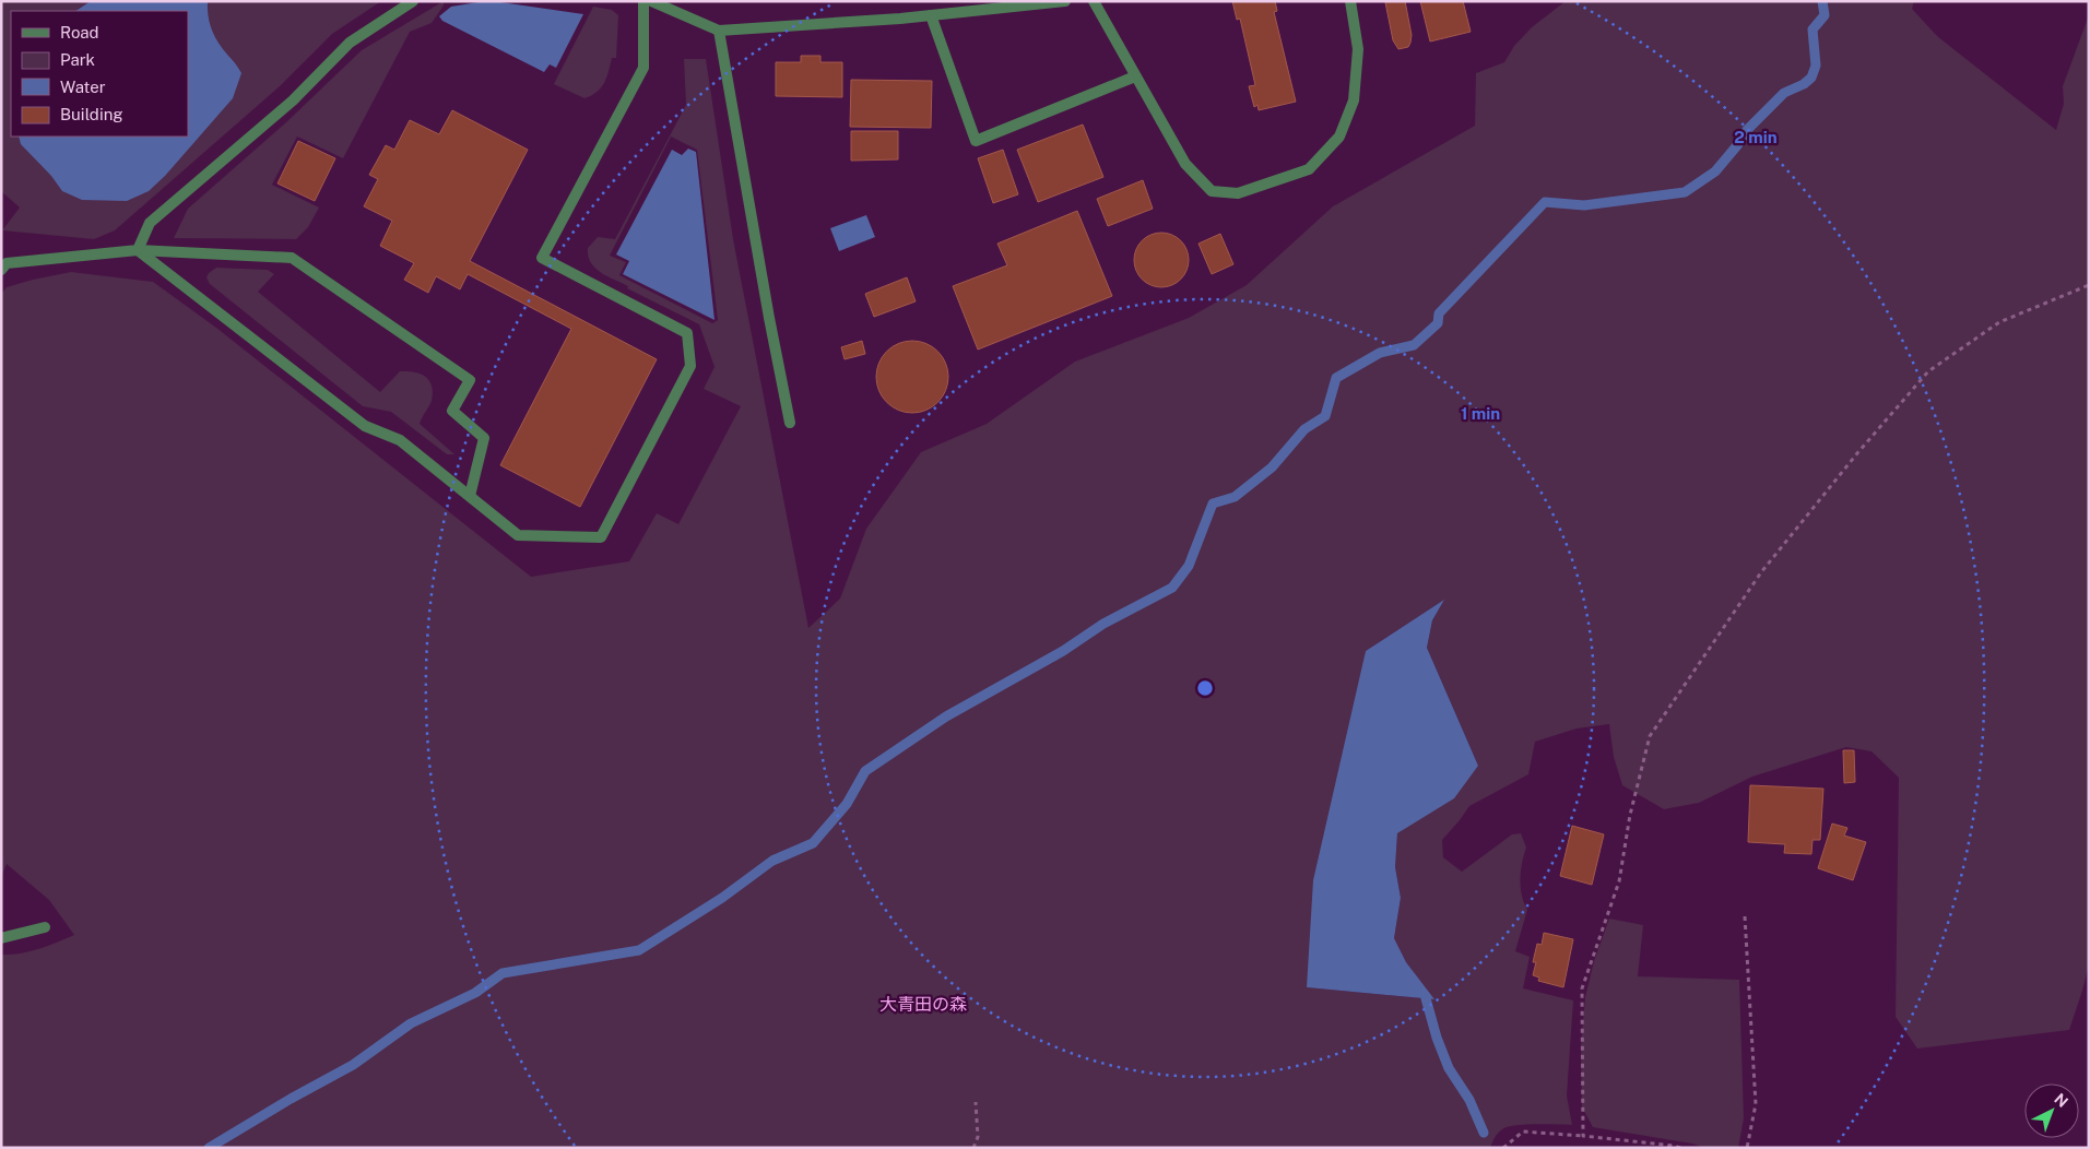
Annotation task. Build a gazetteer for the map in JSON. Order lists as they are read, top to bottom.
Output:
{
  "parks": ["大青田の森"],
  "legend": [
    "Road",
    "Park",
    "Water",
    "Building"
  ],
  "north": "top right",
  "rings": ["2 min", "1 min"]
}
